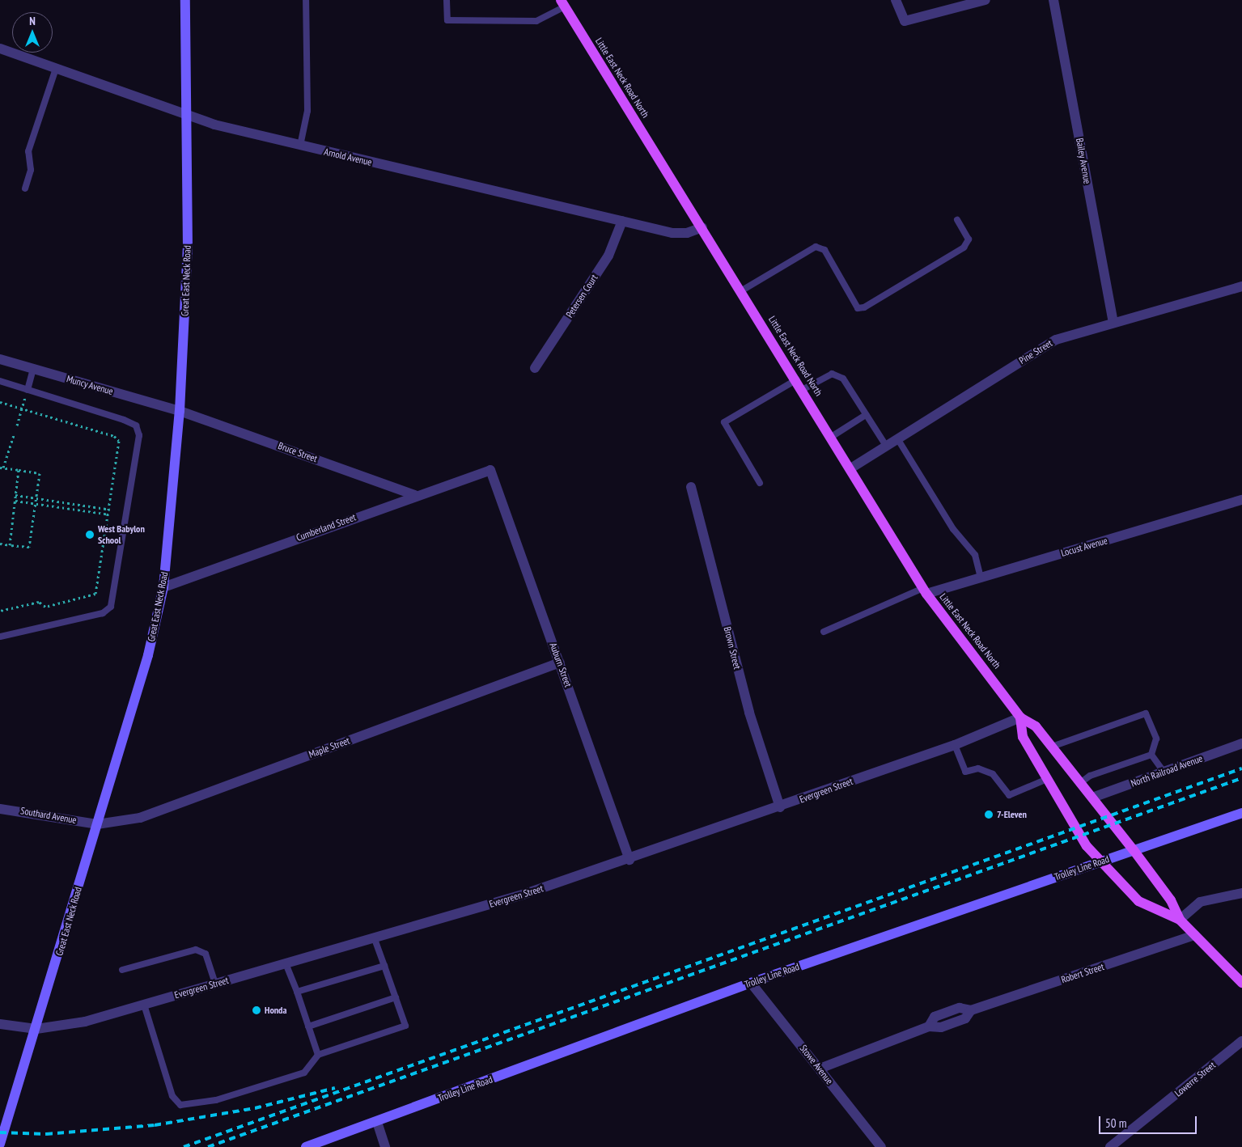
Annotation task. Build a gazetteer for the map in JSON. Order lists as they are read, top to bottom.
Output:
{
  "streets": {
    "main road": ["Little East Neck Road North", "Great East Neck Road", "Trolley Line Road"],
    "street": [
      "Arnold Avenue",
      "Bailey Avenue",
      "Petersen Court",
      "Pine Street",
      "Muncy Avenue",
      "Bruce Street",
      "Cumberland Street",
      "Locust Avenue",
      "Brown Street",
      "Auburn Street",
      "Maple Street",
      "North Railroad Avenue",
      "Evergreen Street",
      "Southard Avenue",
      "Robert Street",
      "Stowe Avenue",
      "Lowerre Street"
    ]
  },
  "crossings": [
    ["Little East Neck Road North", "Arnold Avenue"],
    ["Little East Neck Road North", "Pine Street"],
    ["Little East Neck Road North", "Locust Avenue"],
    ["Little East Neck Road North", "North Railroad Avenue"],
    ["Little East Neck Road North", "Evergreen Street"],
    ["Little East Neck Road North", "Trolley Line Road"],
    ["Little East Neck Road North", "Robert Street"],
    ["Arnold Avenue", "Great East Neck Road"],
    ["Arnold Avenue", "Petersen Court"],
    ["Bailey Avenue", "Pine Street"],
    ["Great East Neck Road", "Muncy Avenue"],
    ["Great East Neck Road", "Bruce Street"],
    ["Great East Neck Road", "Cumberland Street"],
    ["Great East Neck Road", "Maple Street"],
    ["Great East Neck Road", "Evergreen Street"],
    ["Great East Neck Road", "Southard Avenue"],
    ["Muncy Avenue", "Bruce Street"],
    ["Bruce Street", "Cumberland Street"],
    ["Cumberland Street", "Auburn Street"],
    ["Brown Street", "Evergreen Street"],
    ["Auburn Street", "Maple Street"],
    ["Auburn Street", "Evergreen Street"],
    ["Maple Street", "Southard Avenue"],
    ["Trolley Line Road", "Stowe Avenue"],
    ["Robert Street", "Stowe Avenue"]
  ],
  "places": ["West Babylon School", "7-Eleven", "Honda"],
  "scale_bar": "50 m",
  "north": "top"
}
